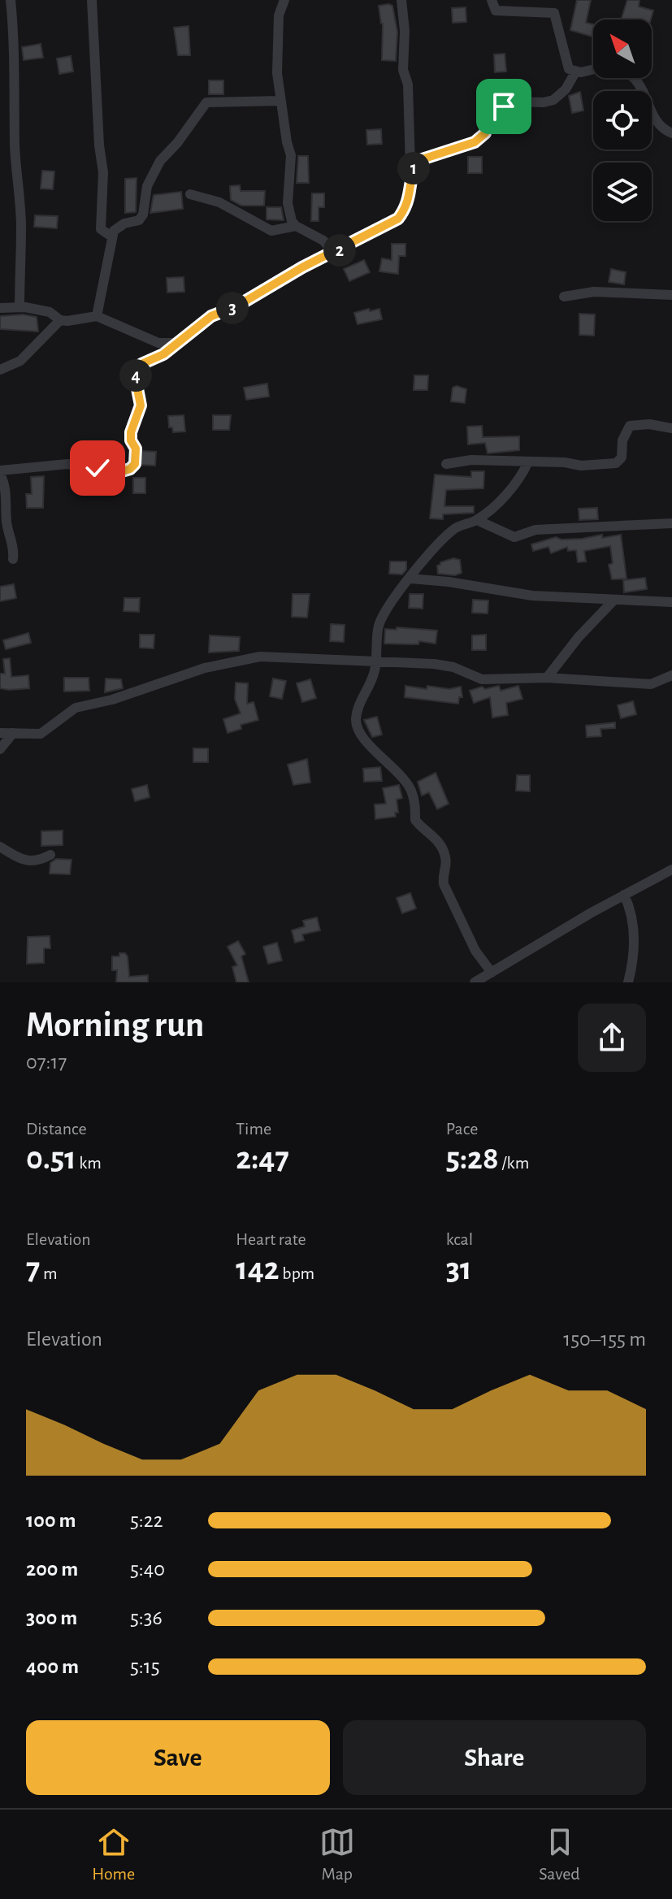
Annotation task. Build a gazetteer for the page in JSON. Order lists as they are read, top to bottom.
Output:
{
  "north": "top left",
  "page": {
    "pins": [
      "1",
      "2",
      "3",
      "4"
    ],
    "heading": ["Morning run", "07:17"],
    "stats": [
      ["Distance", "0.51 km"],
      ["Time", "2:47"],
      ["Pace", "5:28 /km"],
      ["Elevation", "7 m"],
      ["Heart rate", "142 bpm"],
      ["kcal", "31"]
    ],
    "chart": ["Elevation", "150–155 m"],
    "list": [
      {
        "name": "100 m",
        "note": "5:22"
      },
      {
        "name": "200 m",
        "note": "5:40"
      },
      {
        "name": "300 m",
        "note": "5:36"
      },
      {
        "name": "400 m",
        "note": "5:15"
      }
    ],
    "buttons": ["Save", "Share"],
    "tabs": ["Home", "Map", "Saved"]
  }
}
